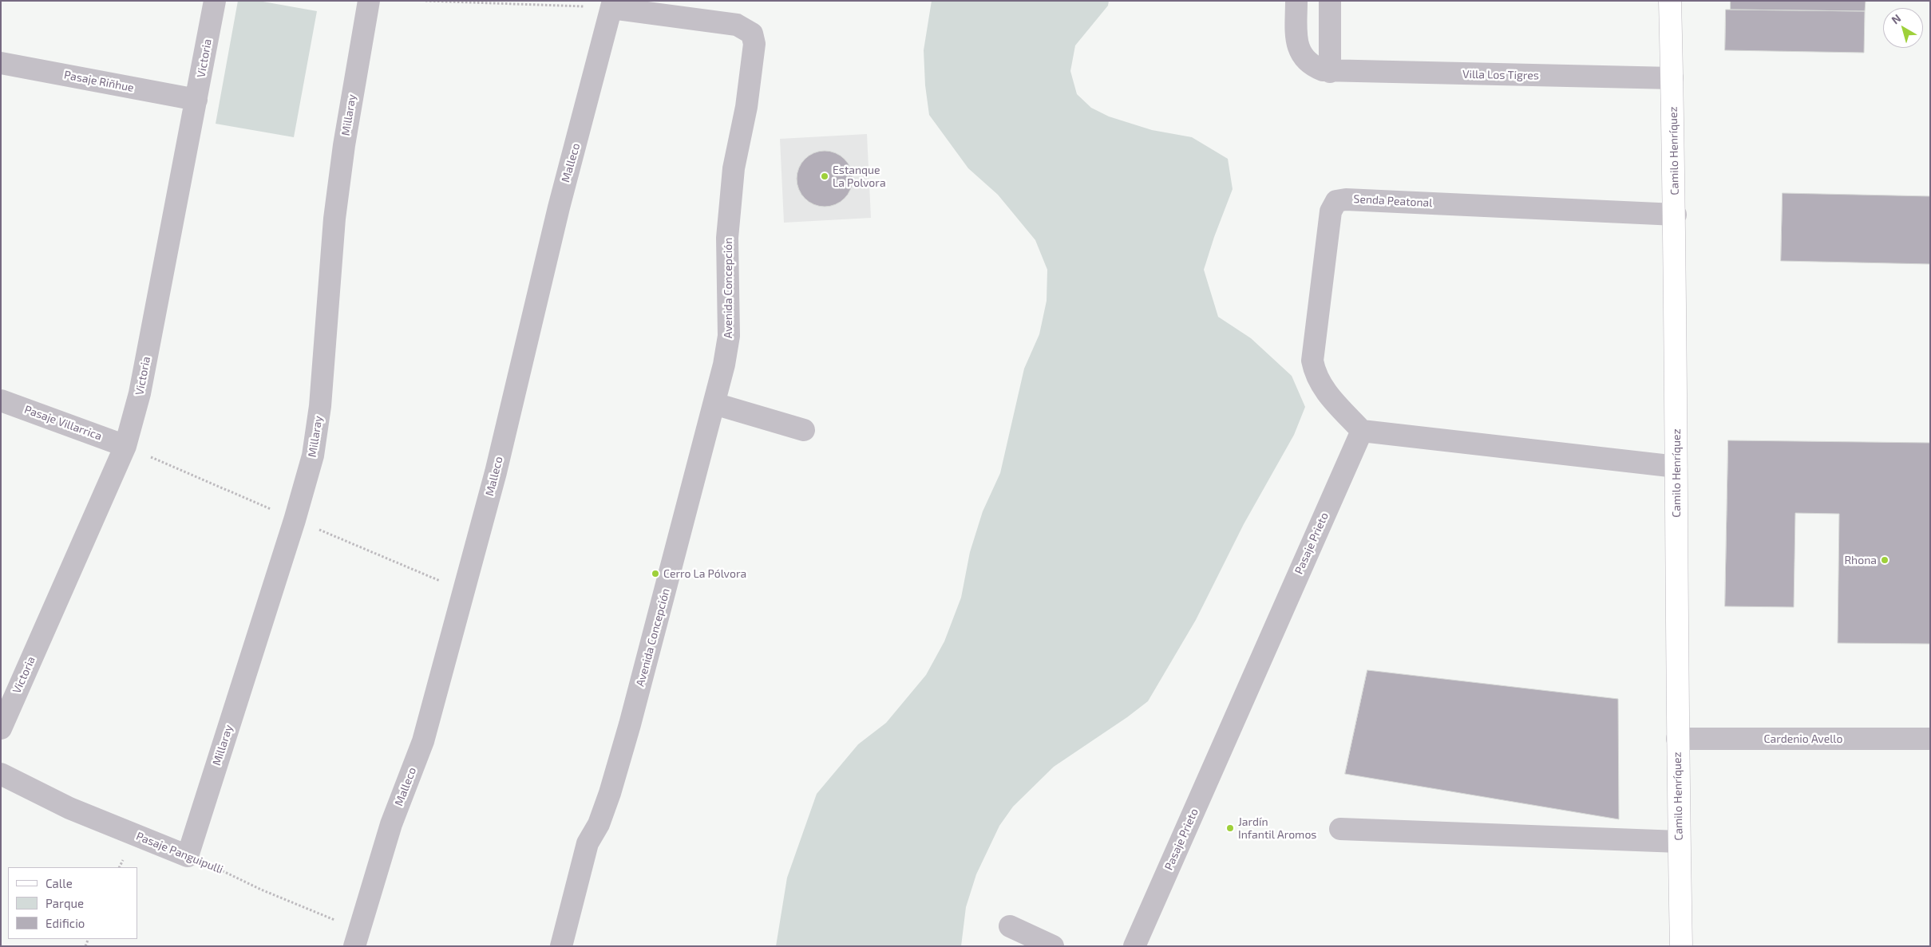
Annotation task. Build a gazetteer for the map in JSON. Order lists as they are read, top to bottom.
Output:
{
  "streets": {
    "main road": ["Camilo Henríquez"],
    "street": [
      "Victoria",
      "Villa Los Tigres",
      "Pasaje Riñhue",
      "Millaray",
      "Malleco",
      "Senda Peatonal",
      "Avenida Concepción",
      "Pasaje Villarrica",
      "Pasaje Prieto",
      "Cardenio Avello",
      "Pasaje Panguipulli"
    ]
  },
  "crossings": [
    ["Victoria", "Pasaje Riñhue"],
    ["Victoria", "Pasaje Villarrica"],
    ["Villa Los Tigres", "Camilo Henríquez"],
    ["Millaray", "Pasaje Panguipulli"],
    ["Camilo Henríquez", "Senda Peatonal"],
    ["Camilo Henríquez", "Cardenio Avello"],
    ["Malleco", "Avenida Concepción"],
    ["Malleco", "Pasaje Panguipulli"],
    ["Senda Peatonal", "Pasaje Prieto"]
  ],
  "places": [
    "Estanque La Polvora",
    "Rhona",
    "Cerro La Pólvora",
    "Jardín Infantil Aromos"
  ],
  "legend": ["Calle", "Parque", "Edificio"],
  "north": "top left"
}
